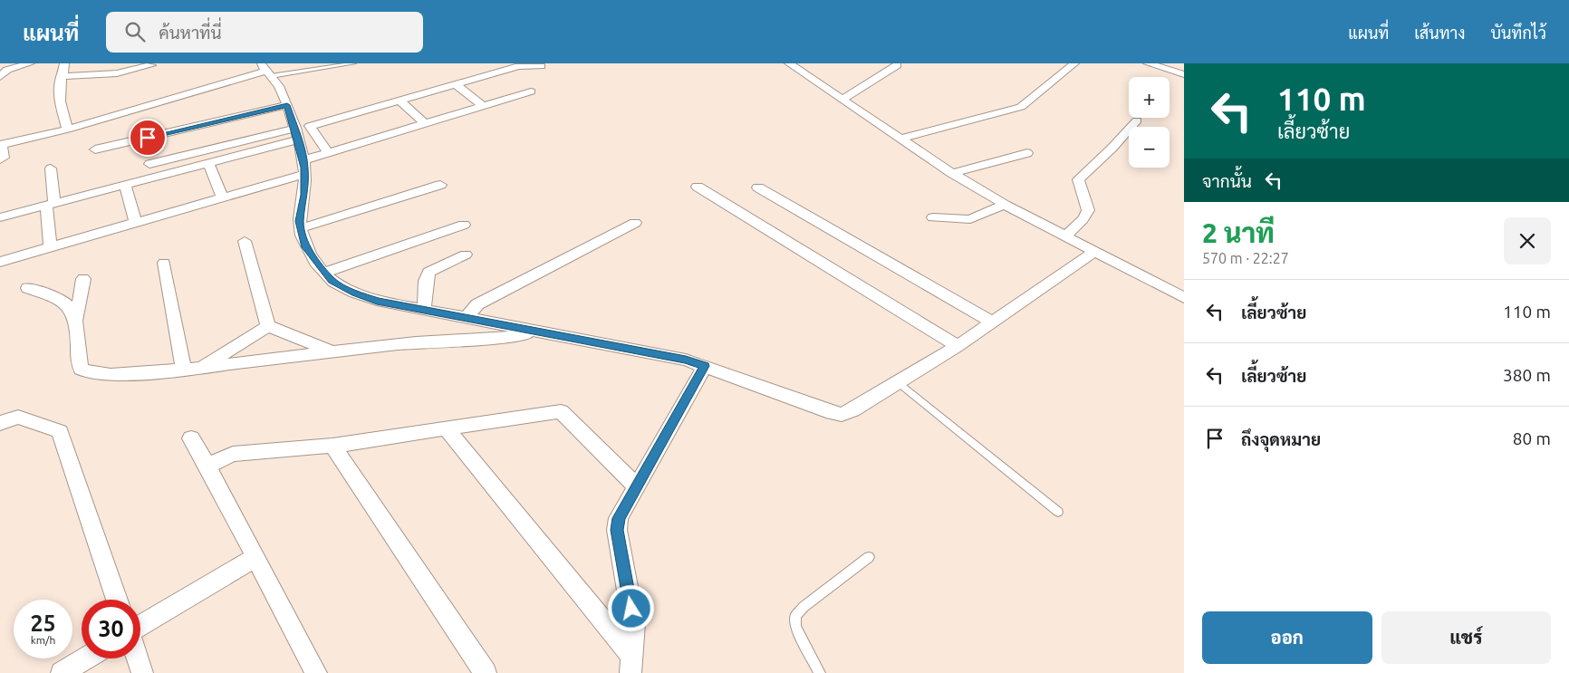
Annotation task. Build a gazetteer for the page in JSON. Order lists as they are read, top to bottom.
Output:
{
  "page": {
    "header": "แผนที่",
    "search": "ค้นหาที่นี่",
    "nav": ["แผนที่", "เส้นทาง", "บันทึกไว้"],
    "turn": ["110 m", "เลี้ยวซ้าย"],
    "map_buttons": ["+", "−"],
    "then": "จากนั้น",
    "heading": ["2 นาที", "570 m · 22:27"],
    "list": [
      {
        "name": "เลี้ยวซ้าย",
        "value": "110 m"
      },
      {
        "name": "เลี้ยวซ้าย",
        "value": "380 m"
      },
      {
        "name": "ถึงจุดหมาย",
        "value": "80 m"
      }
    ],
    "speed": "25 km/h",
    "limit": "30",
    "buttons": ["ออก", "แชร์"]
  }
}
